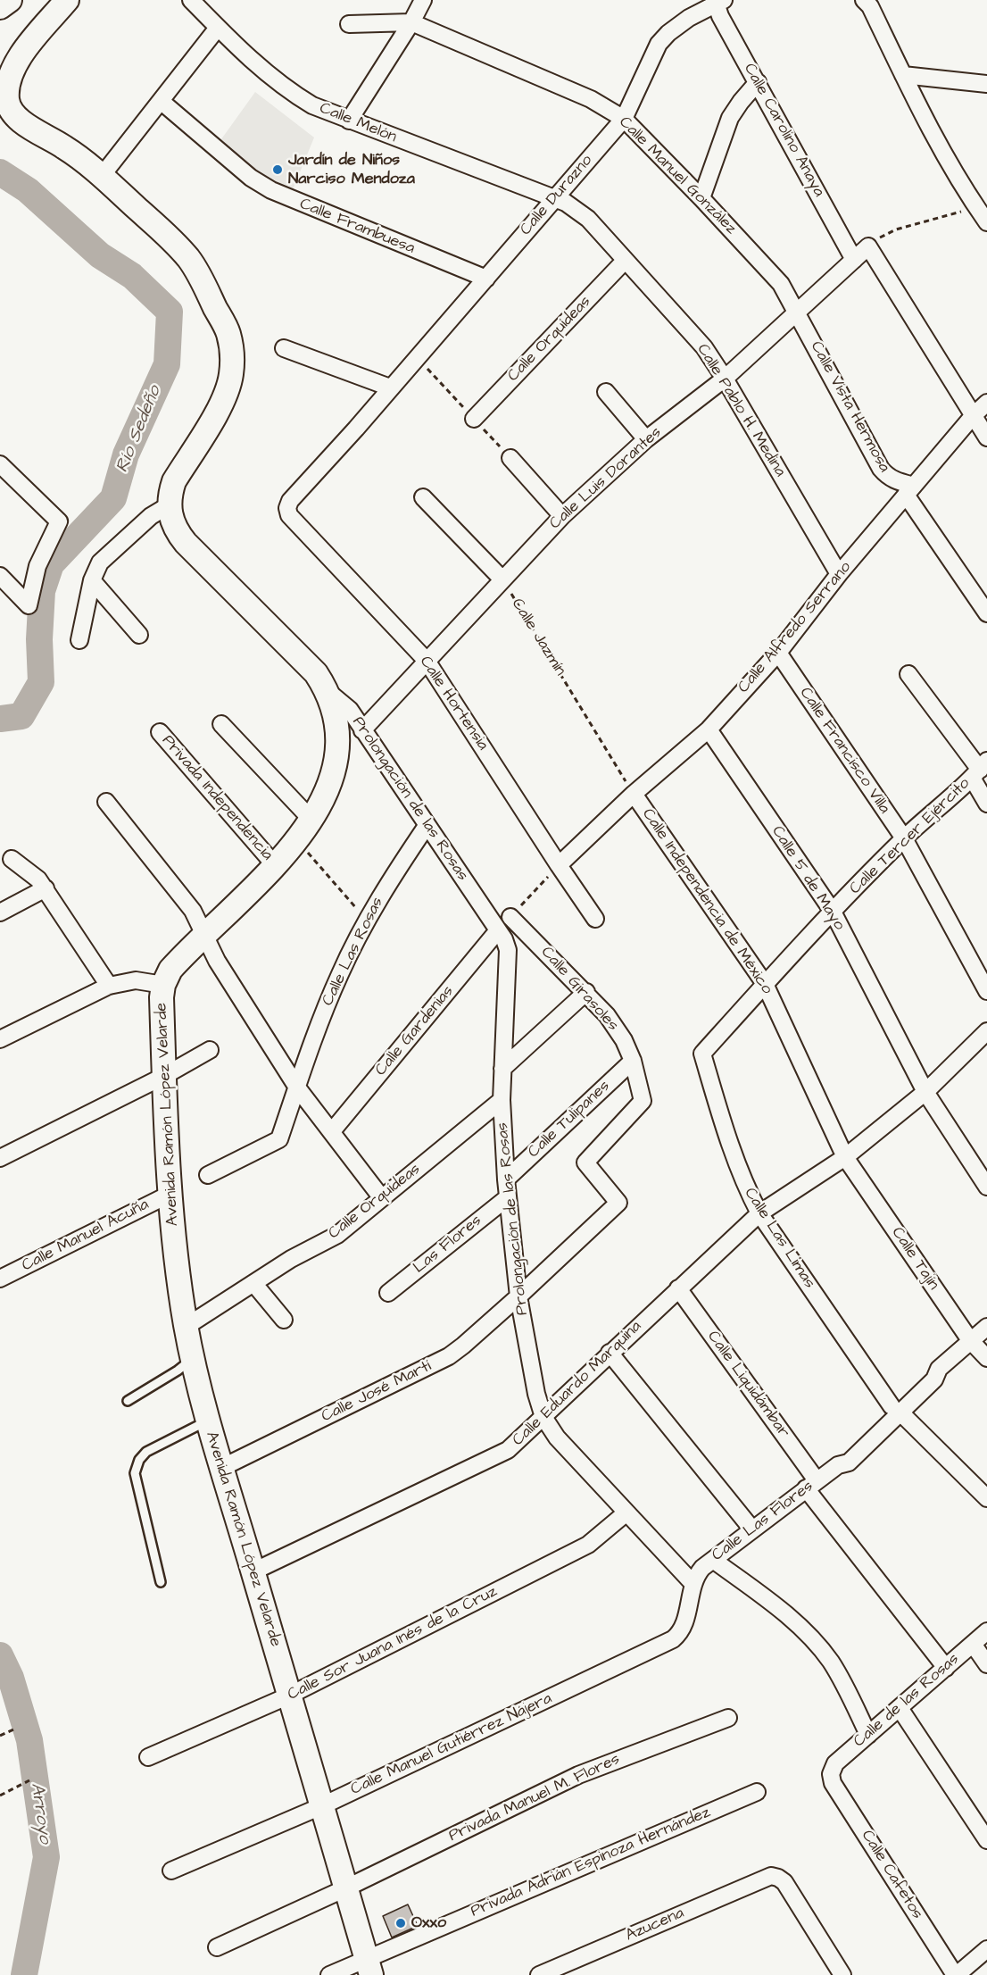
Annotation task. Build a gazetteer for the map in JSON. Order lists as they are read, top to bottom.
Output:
{
  "streets": {
    "main road": ["Avenida Ramón López Velarde"],
    "street": [
      "Calle Melón",
      "Calle Carolino Anaya",
      "Calle Manuel González",
      "Calle Durazno",
      "Calle Frambuesa",
      "Calle Orquídeas",
      "Calle Vista Hermosa",
      "Calle Pablo H. Medina",
      "Calle Luis Dorantes",
      "Calle Alfredo Serrano",
      "Calle Hortensia",
      "Calle Francisco Villa",
      "Privada Independencia",
      "Prolongación de las Rosas",
      "Calle Tercer Ejército",
      "Calle 5 de Mayo",
      "Calle Independencia de México",
      "Calle Las Rosas",
      "Calle Girasoles",
      "Calle Gardenias",
      "Calle Tulipanes",
      "Calle Manuel Acuña",
      "Calle Las Limas",
      "Las Flores",
      "Calle Tajín",
      "Calle Eduardo Marquina",
      "Calle Liquidámbar",
      "Calle José Martí",
      "Calle Las Flores",
      "Calle Sor Juana Inés de la Cruz",
      "Calle de las Rosas",
      "Calle Manuel Gutiérrez Nájera",
      "Privada Manuel M. Flores",
      "Privada Adrián Espinoza Hernández",
      "Calle Cafetos",
      "Azucena"
    ],
    "path": ["Calle Jazmín"]
  },
  "crossings": [
    ["Calle Melón", "Calle Durazno"],
    ["Calle Melón", "Calle Pablo H. Medina"],
    ["Calle Carolino Anaya", "Calle Durazno"],
    ["Calle Carolino Anaya", "Calle Luis Dorantes"],
    ["Calle Manuel González", "Calle Durazno"],
    ["Calle Manuel González", "Calle Vista Hermosa"],
    ["Calle Manuel González", "Calle Luis Dorantes"],
    ["Calle Durazno", "Calle Frambuesa"],
    ["Calle Durazno", "Calle Pablo H. Medina"],
    ["Calle Durazno", "Calle Hortensia"],
    ["Calle Orquídeas", "Calle Pablo H. Medina"],
    ["Calle Orquídeas", "Prolongación de las Rosas"],
    ["Calle Orquídeas", "Avenida Ramón López Velarde"],
    ["Calle Vista Hermosa", "Calle Luis Dorantes"],
    ["Calle Vista Hermosa", "Calle Alfredo Serrano"],
    ["Calle Pablo H. Medina", "Calle Luis Dorantes"],
    ["Calle Pablo H. Medina", "Calle Alfredo Serrano"],
    ["Calle Luis Dorantes", "Calle Jazmín"],
    ["Calle Luis Dorantes", "Calle Hortensia"],
    ["Calle Luis Dorantes", "Prolongación de las Rosas"],
    ["Calle Alfredo Serrano", "Calle Jazmín"],
    ["Calle Alfredo Serrano", "Calle Hortensia"],
    ["Calle Alfredo Serrano", "Calle Francisco Villa"],
    ["Calle Alfredo Serrano", "Calle 5 de Mayo"],
    ["Calle Alfredo Serrano", "Calle Independencia de México"],
    ["Calle Jazmín", "Calle Independencia de México"],
    ["Calle Francisco Villa", "Calle Tercer Ejército"],
    ["Privada Independencia", "Avenida Ramón López Velarde"],
    ["Prolongación de las Rosas", "Calle Las Rosas"],
    ["Prolongación de las Rosas", "Calle Gardenias"],
    ["Prolongación de las Rosas", "Avenida Ramón López Velarde"],
    ["Prolongación de las Rosas", "Calle Tulipanes"],
    ["Prolongación de las Rosas", "Las Flores"],
    ["Prolongación de las Rosas", "Calle Eduardo Marquina"],
    ["Prolongación de las Rosas", "Calle José Martí"],
    ["Prolongación de las Rosas", "Calle Las Flores"],
    ["Prolongación de las Rosas", "Calle Sor Juana Inés de la Cruz"],
    ["Prolongación de las Rosas", "Calle Manuel Gutiérrez Nájera"],
    ["Calle Tercer Ejército", "Calle 5 de Mayo"],
    ["Calle Tercer Ejército", "Calle Independencia de México"],
    ["Calle Tercer Ejército", "Calle Las Limas"],
    ["Calle 5 de Mayo", "Calle Eduardo Marquina"],
    ["Calle Independencia de México", "Calle Tajín"],
    ["Calle Independencia de México", "Calle Eduardo Marquina"],
    ["Calle Girasoles", "Calle Tulipanes"],
    ["Calle Girasoles", "Calle José Martí"],
    ["Avenida Ramón López Velarde", "Calle Manuel Acuña"],
    ["Avenida Ramón López Velarde", "Calle Eduardo Marquina"],
    ["Avenida Ramón López Velarde", "Calle José Martí"],
    ["Avenida Ramón López Velarde", "Calle Sor Juana Inés de la Cruz"],
    ["Avenida Ramón López Velarde", "Calle Manuel Gutiérrez Nájera"],
    ["Avenida Ramón López Velarde", "Privada Manuel M. Flores"],
    ["Avenida Ramón López Velarde", "Privada Adrián Espinoza Hernández"],
    ["Calle Las Limas", "Calle Eduardo Marquina"],
    ["Calle Las Limas", "Calle Las Flores"],
    ["Calle Tajín", "Calle Eduardo Marquina"],
    ["Calle Tajín", "Calle Las Flores"],
    ["Calle Eduardo Marquina", "Calle Liquidámbar"],
    ["Calle Liquidámbar", "Calle Las Flores"],
    ["Calle Liquidámbar", "Calle de las Rosas"],
    ["Calle Las Flores", "Calle Manuel Gutiérrez Nájera"],
    ["Calle de las Rosas", "Calle Cafetos"]
  ],
  "water": ["Río Sedeño", "Arroyo"],
  "places": ["Jardín de Niños Narciso Mendoza", "Oxxo"]
}
